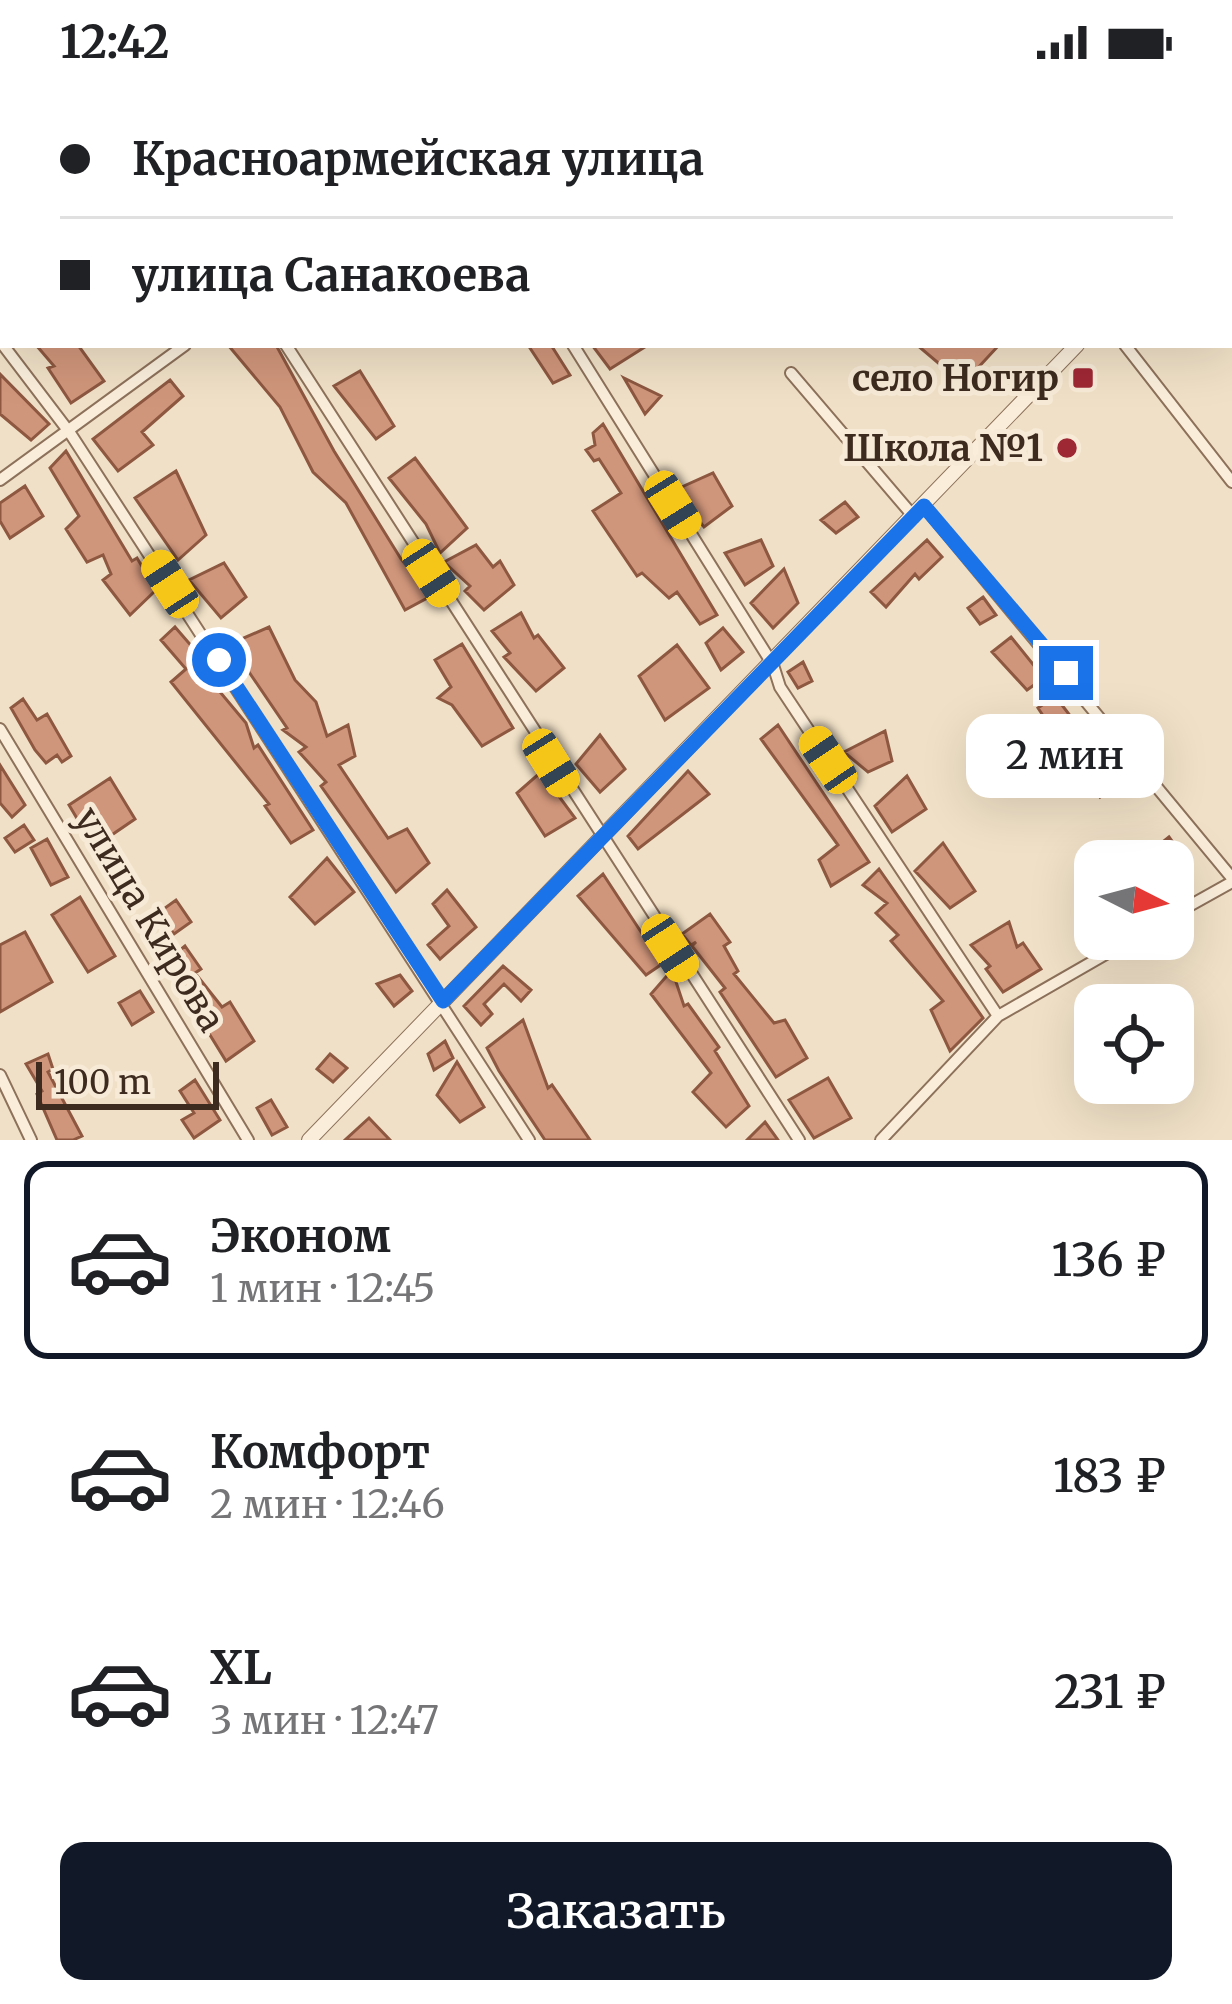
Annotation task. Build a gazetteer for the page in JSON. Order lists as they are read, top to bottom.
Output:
{
  "streets": {
    "street": ["улица Кирова"]
  },
  "places": {
    "transit": ["село Ногир"],
    "other": ["Школа №1"]
  },
  "scale_bar": "100 m",
  "north": "right",
  "page": {
    "status": "12:42",
    "banner": ["Красноармейская улица", "улица Санакоева"],
    "bubble": "2 мин",
    "scale": "100 m",
    "list": [
      {
        "name": "Эконом",
        "note": "1 мин · 12:45",
        "value": "136 ₽"
      },
      {
        "name": "Комфорт",
        "note": "2 мин · 12:46",
        "value": "183 ₽"
      },
      {
        "name": "XL",
        "note": "3 мин · 12:47",
        "value": "231 ₽"
      }
    ],
    "buttons": "Заказать"
  }
}
